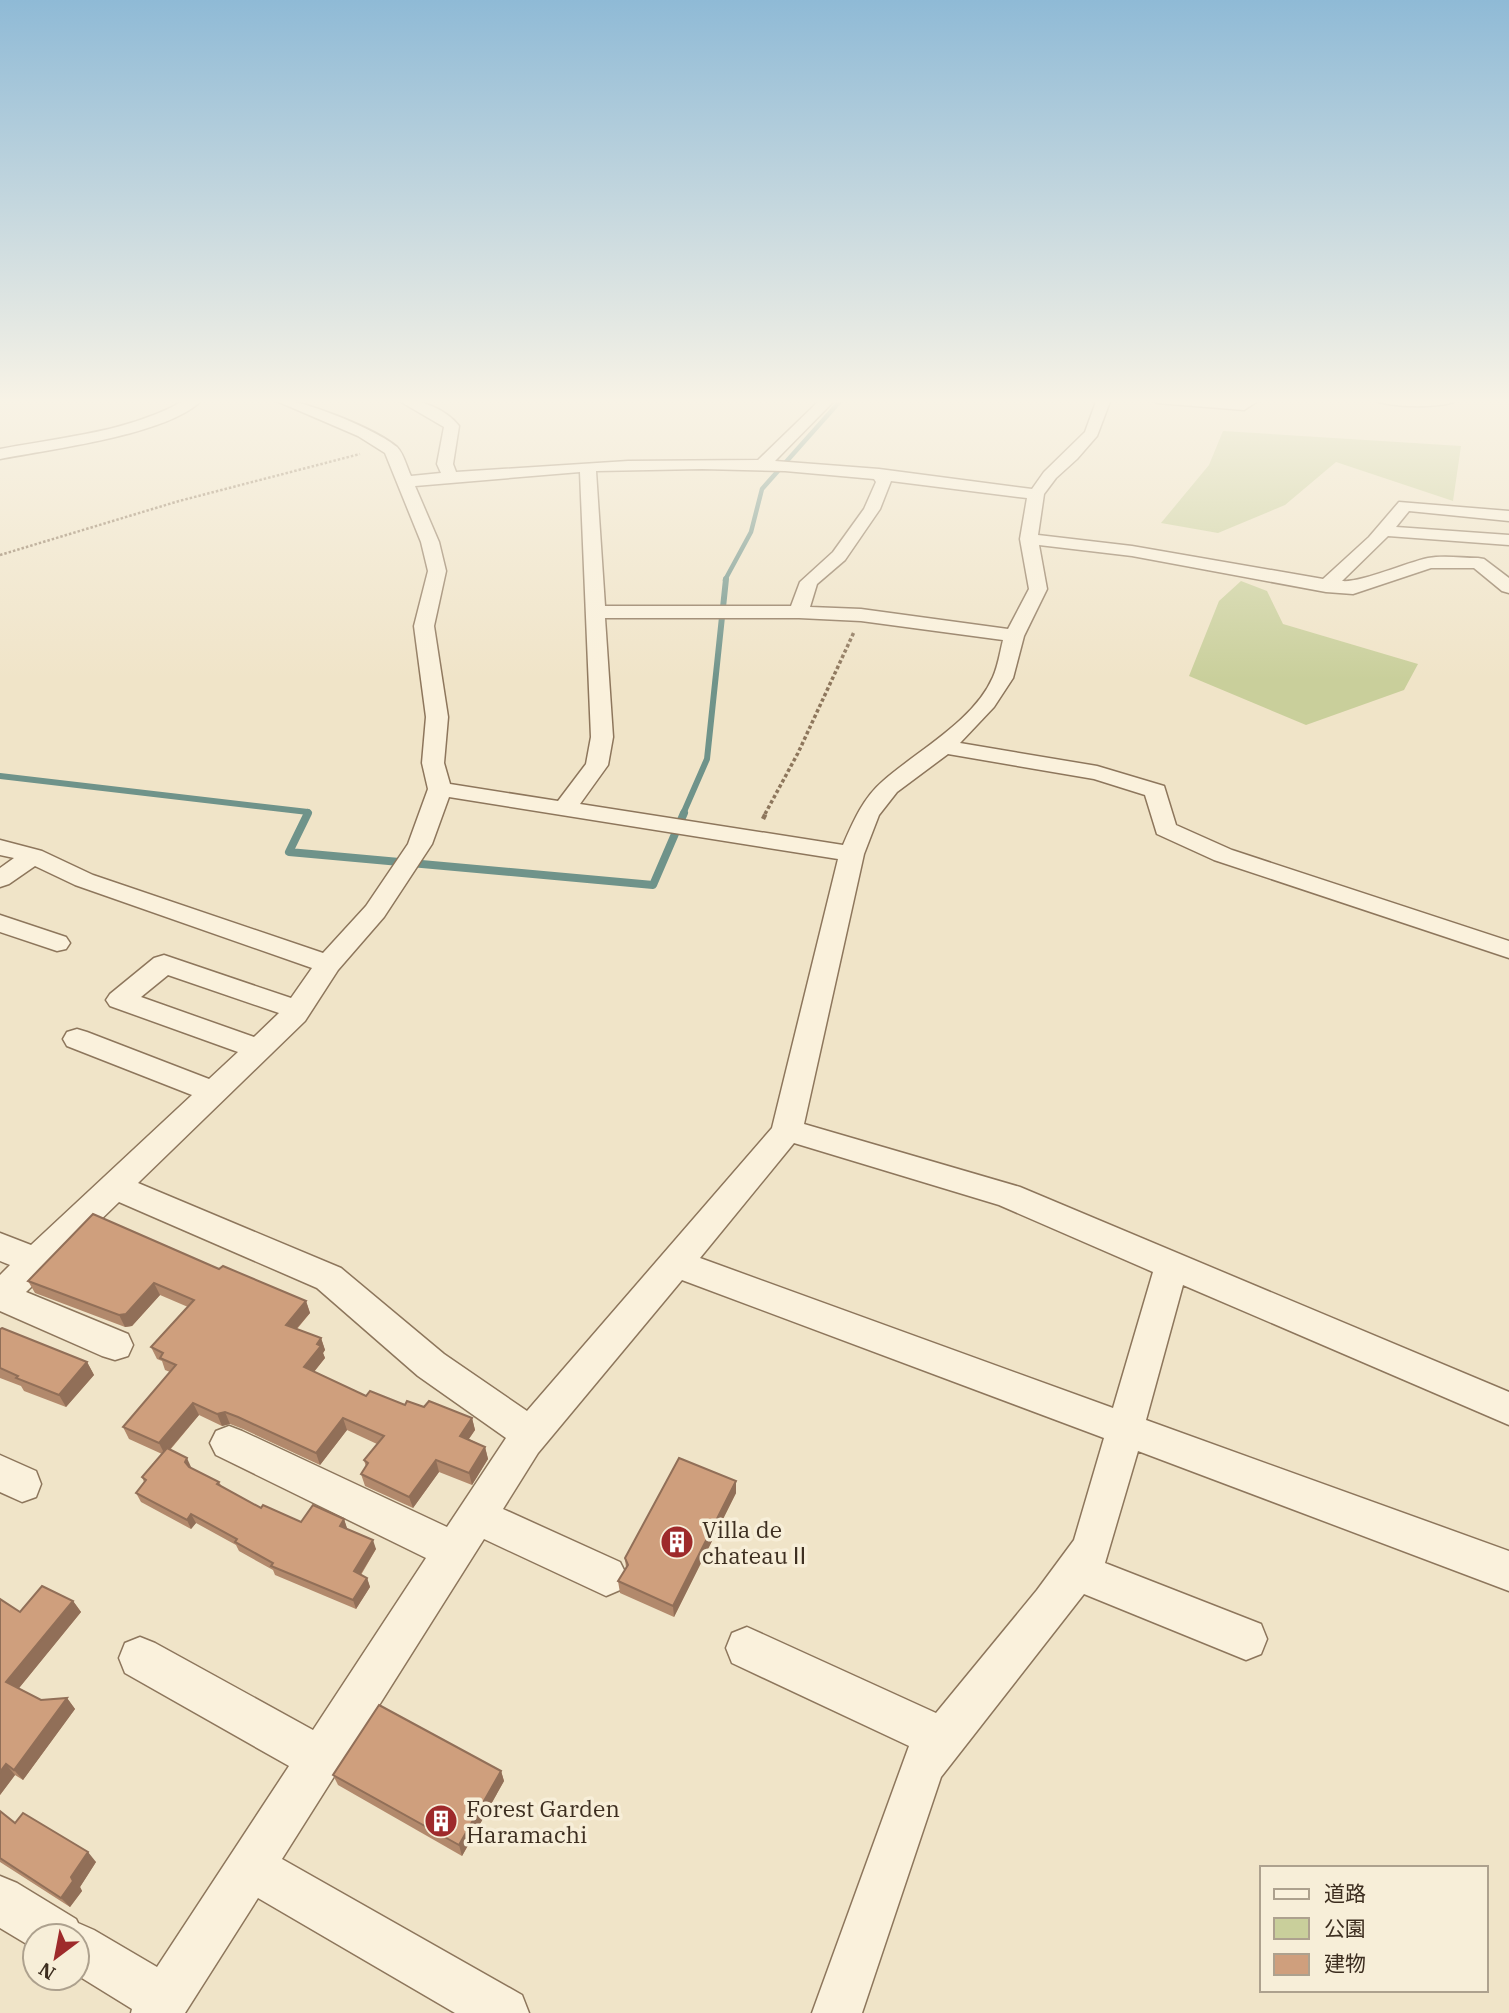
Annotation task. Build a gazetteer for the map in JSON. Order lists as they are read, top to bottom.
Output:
{
  "places": {
    "building": ["Villa de chateauⅡ", "Forest Garden Haramachi"]
  },
  "legend": ["道路", "公園", "建物"],
  "north": "bottom left"
}
